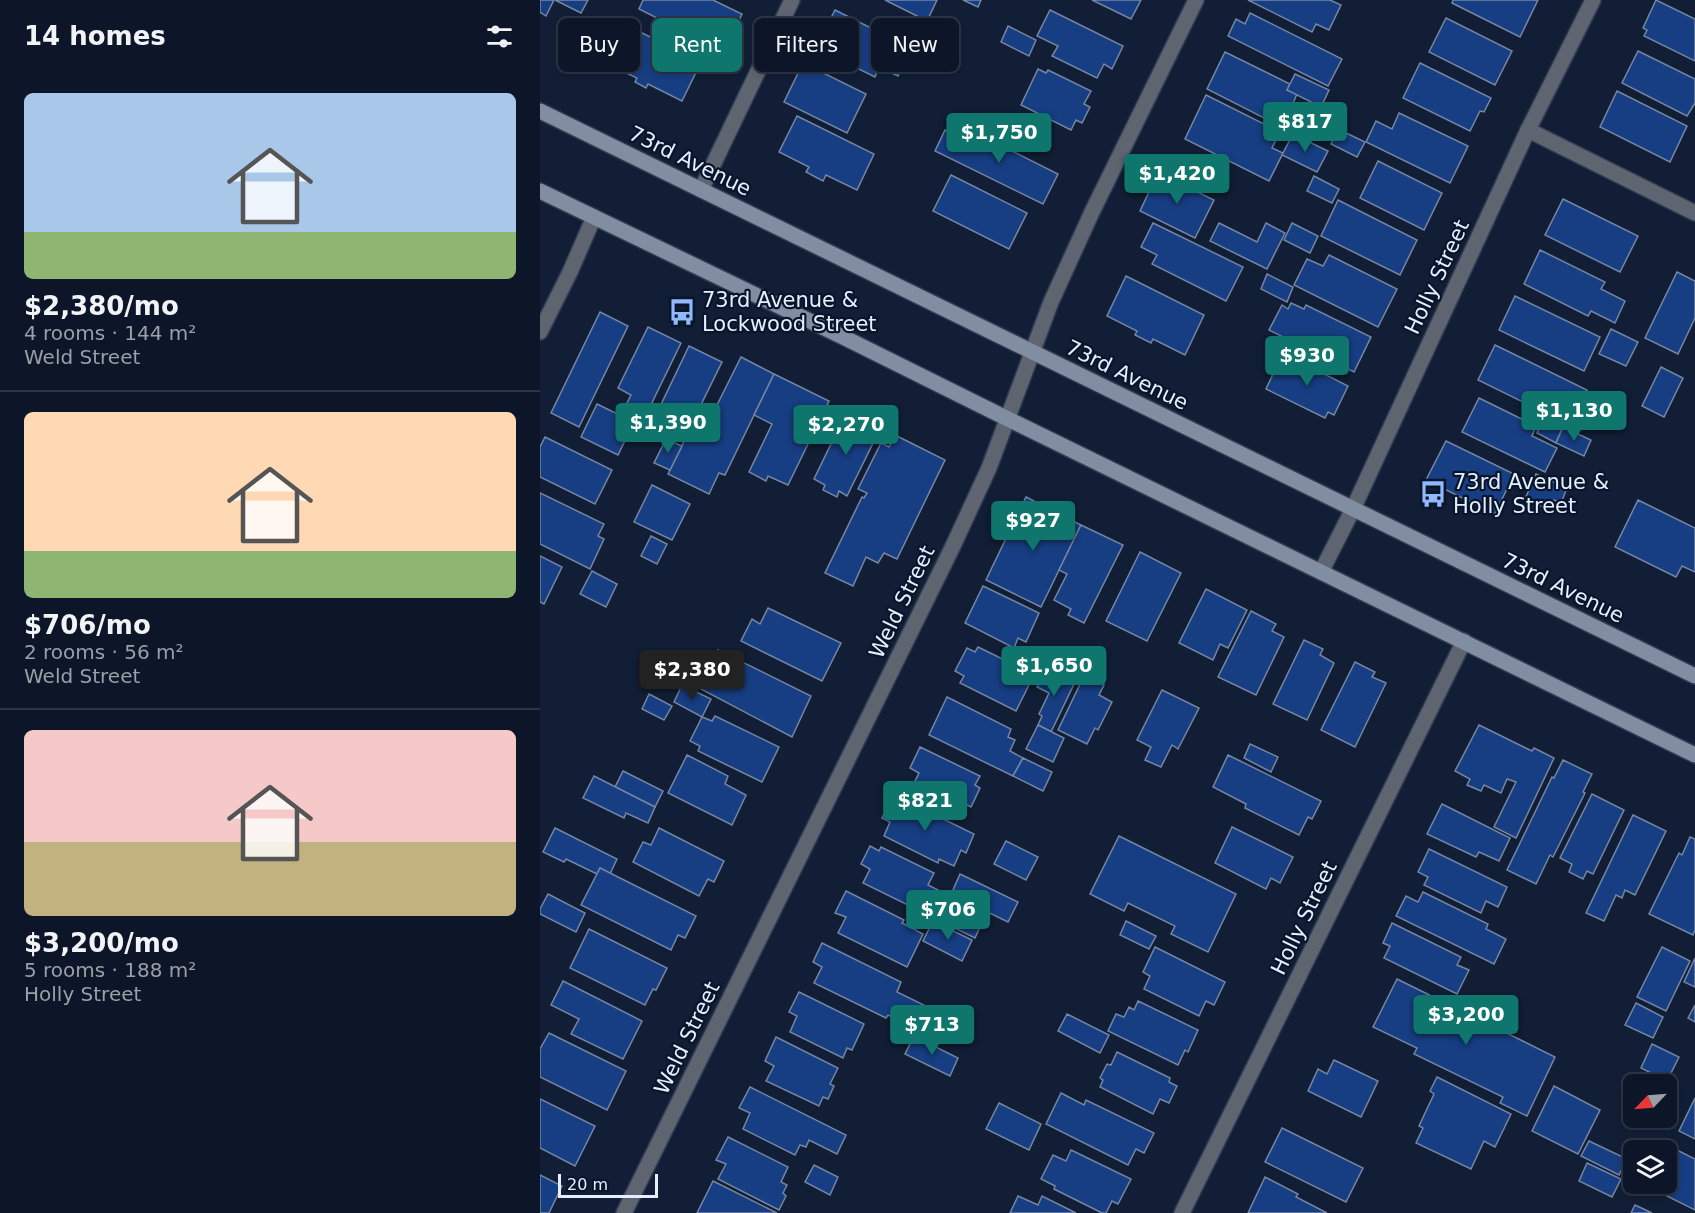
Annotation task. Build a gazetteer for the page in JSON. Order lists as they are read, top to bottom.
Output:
{
  "streets": {
    "main road": ["73rd Avenue"],
    "street": ["Holly Street", "Weld Street"]
  },
  "crossings": [
    ["73rd Avenue", "Holly Street"],
    ["73rd Avenue", "Weld Street"]
  ],
  "places": {
    "bus stop": ["73rd Avenue & Lockwood Street", "73rd Avenue & Holly Street"]
  },
  "scale_bar": "20 m",
  "north": "bottom left",
  "page": {
    "heading": "14 homes",
    "chip": [
      "Buy",
      "Rent",
      "Filters",
      "New"
    ],
    "list": [
      {
        "name": "$2,380/mo",
        "note": "4 rooms · 144 m² · Weld Street"
      },
      {
        "name": "$706/mo",
        "note": "2 rooms · 56 m² · Weld Street"
      },
      {
        "name": "$3,200/mo",
        "note": "5 rooms · 188 m² · Holly Street"
      }
    ],
    "price": [
      "$817",
      "$1,750",
      "$1,420",
      "$930",
      "$1,130",
      "$1,390",
      "$2,270",
      "$927",
      "$1,650",
      "$2,380",
      "$821",
      "$706",
      "$3,200",
      "$713"
    ],
    "scale": "20 m"
  }
}
